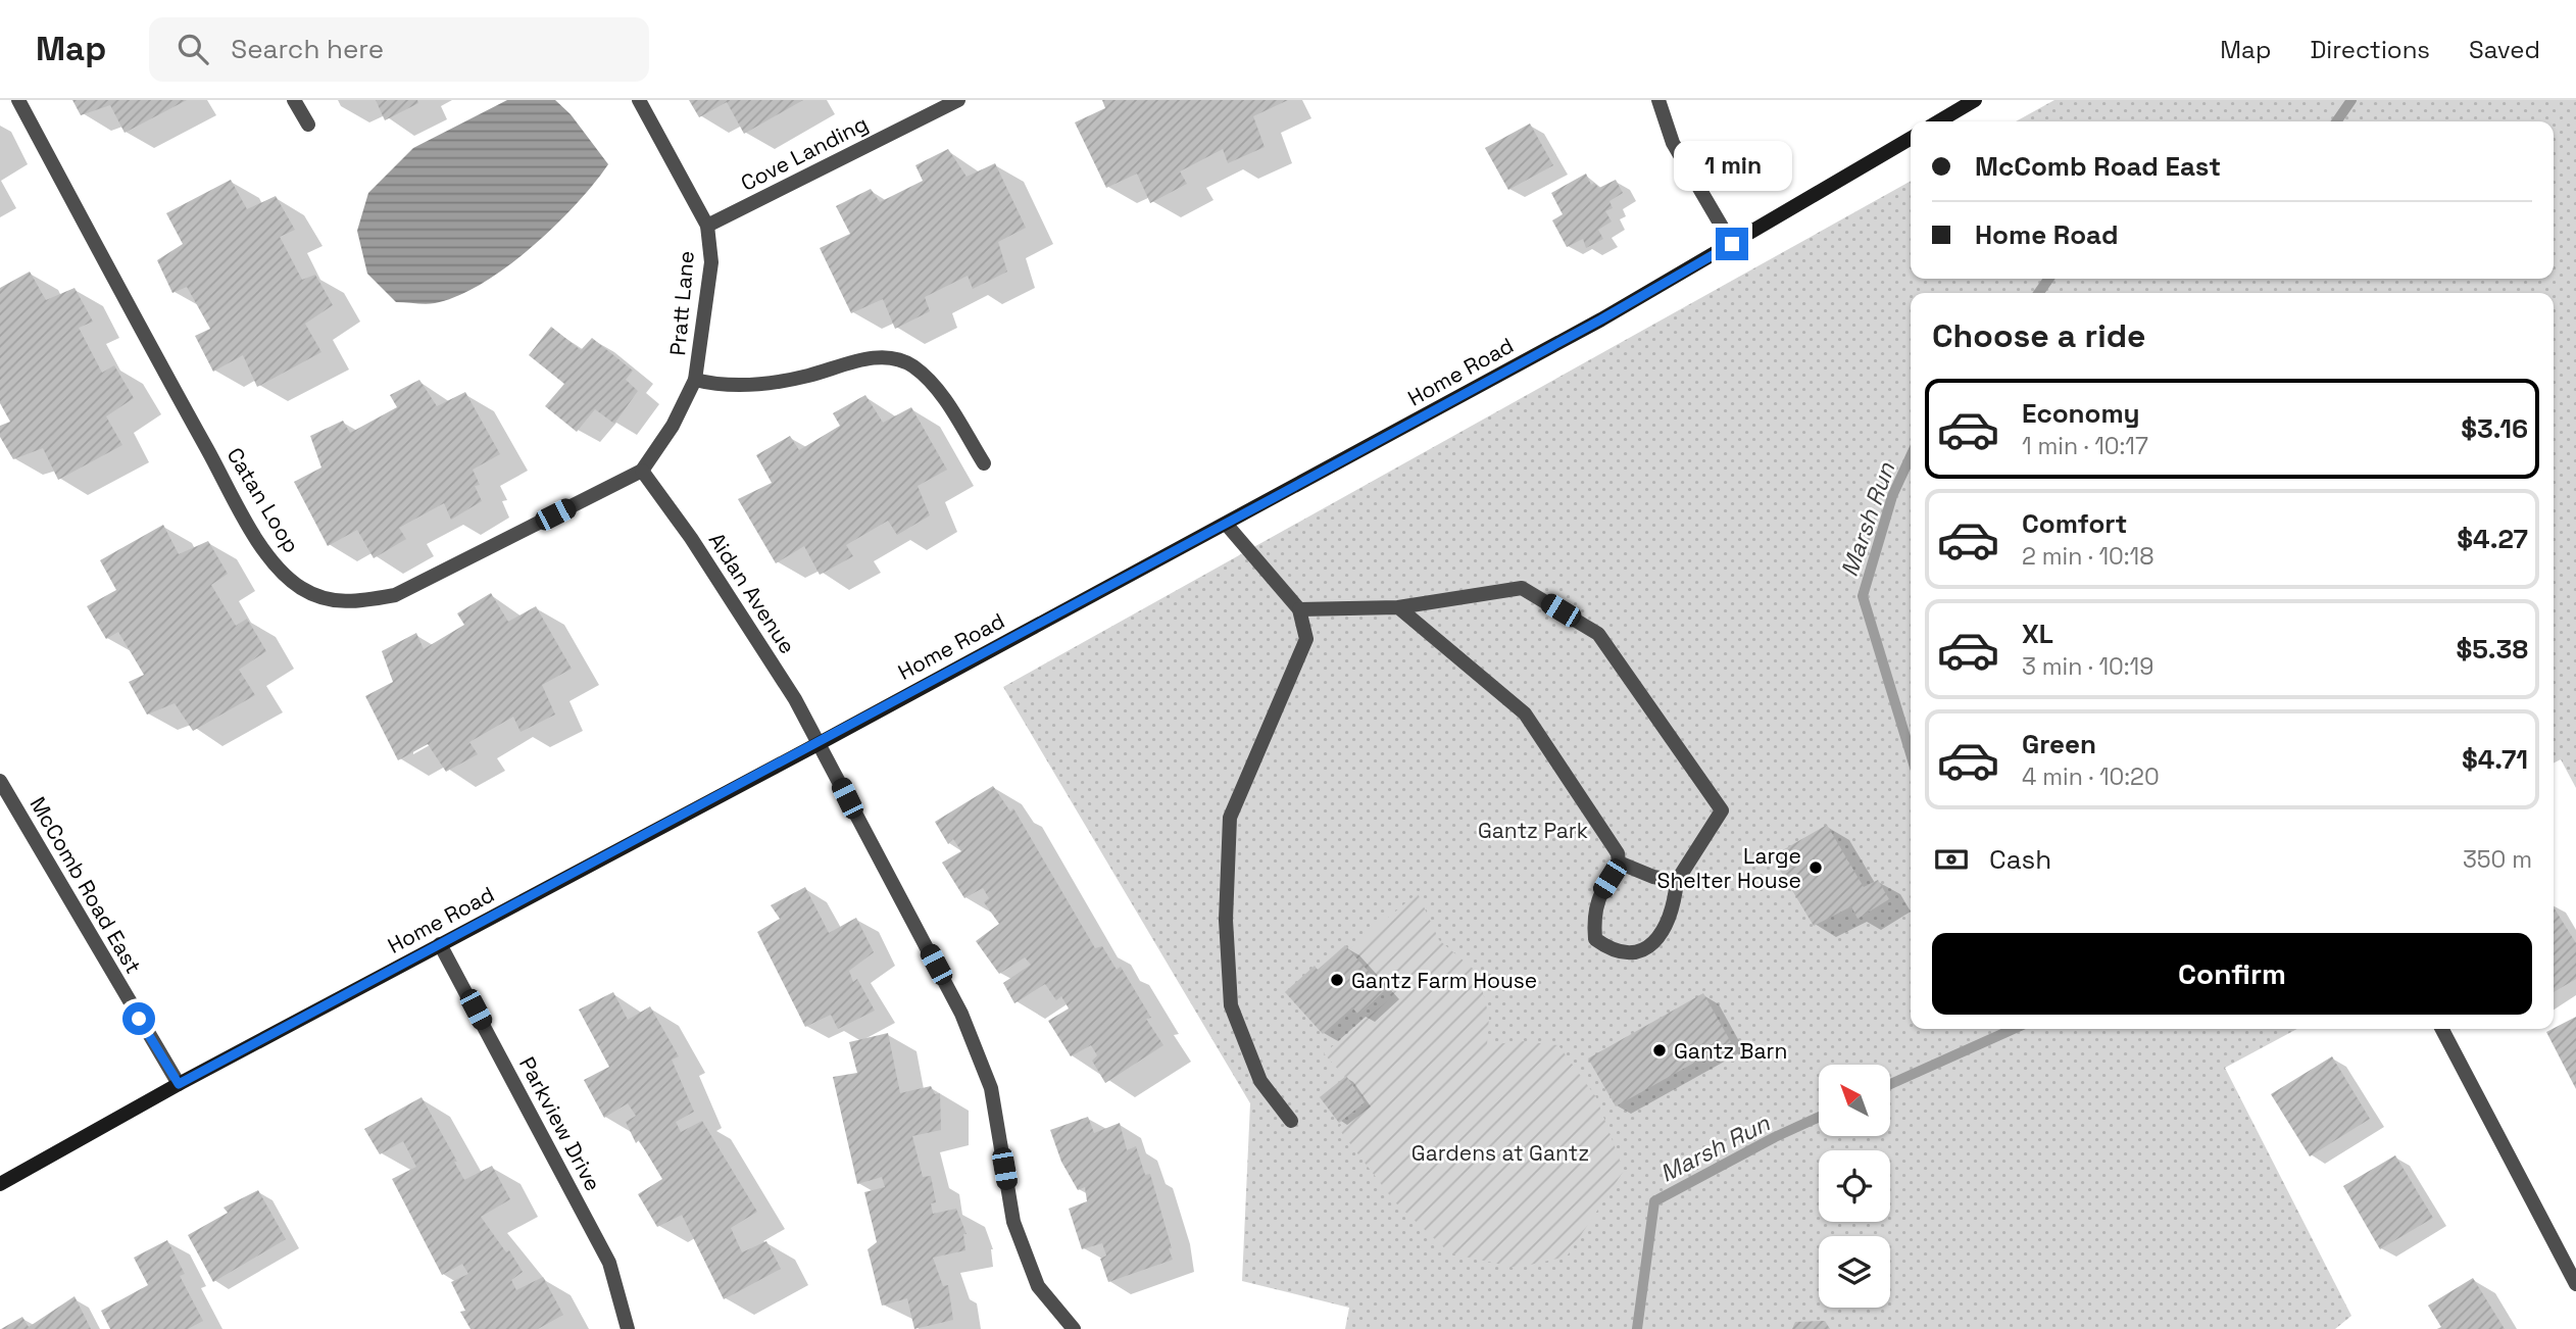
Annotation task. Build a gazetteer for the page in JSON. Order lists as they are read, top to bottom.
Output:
{
  "streets": {
    "street": [
      "Cove Landing",
      "Pratt Lane",
      "Home Road",
      "Catan Loop",
      "Aidan Avenue",
      "McComb Road East",
      "Parkview Drive"
    ]
  },
  "crossings": [
    ["Cove Landing", "Pratt Lane"],
    ["Pratt Lane", "Catan Loop"],
    ["Pratt Lane", "Aidan Avenue"],
    ["Home Road", "Aidan Avenue"],
    ["Home Road", "McComb Road East"],
    ["Home Road", "Parkview Drive"],
    ["Catan Loop", "Aidan Avenue"]
  ],
  "water": ["Marsh Run"],
  "parks": ["Gantz Park", "Gardens at Gantz"],
  "places": ["Large Shelter House", "Gantz Farm House", "Gantz Barn"],
  "north": "top left",
  "page": {
    "header": "Map",
    "search": "Search here",
    "nav": ["Map", "Directions", "Saved"],
    "banner": ["McComb Road East", "Home Road"],
    "bubble": "1 min",
    "heading": "Choose a ride",
    "list": [
      {
        "name": "Economy",
        "note": "1 min · 10:17",
        "value": "$3.16"
      },
      {
        "name": "Comfort",
        "note": "2 min · 10:18",
        "value": "$4.27"
      },
      {
        "name": "XL",
        "note": "3 min · 10:19",
        "value": "$5.38"
      },
      {
        "name": "Green",
        "note": "4 min · 10:20",
        "value": "$4.71"
      }
    ],
    "pay": ["Cash", "350 m"],
    "buttons": "Confirm"
  }
}
